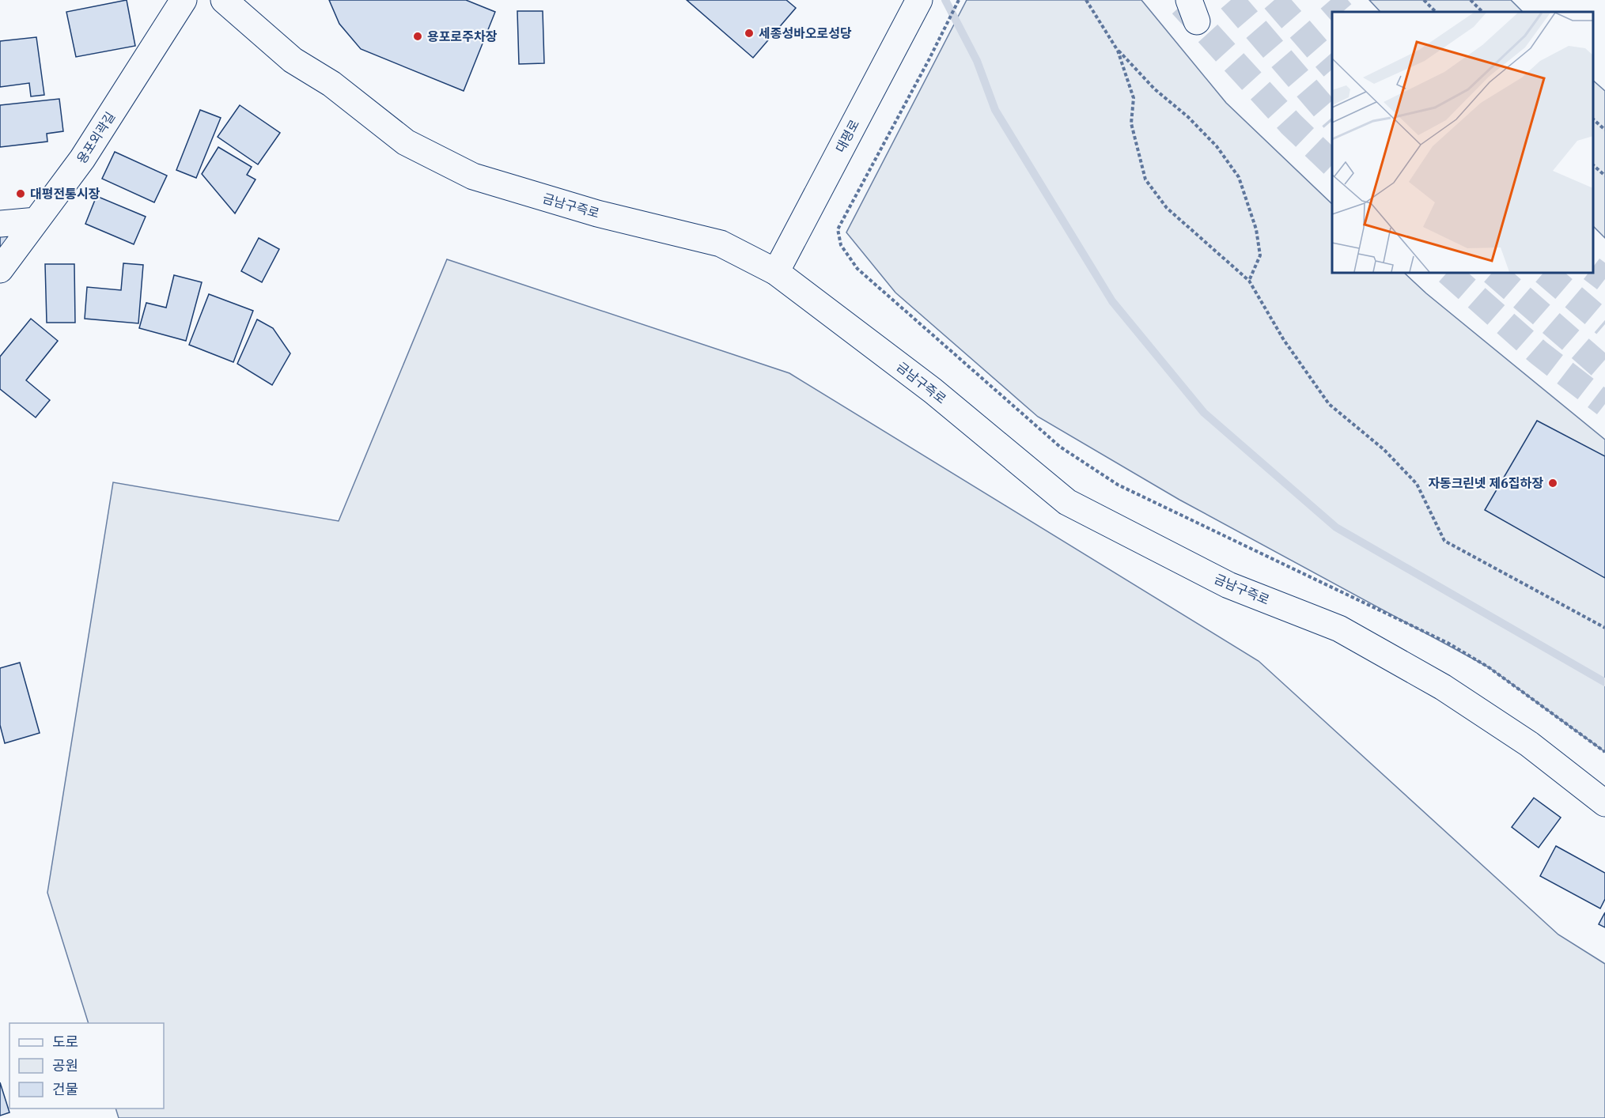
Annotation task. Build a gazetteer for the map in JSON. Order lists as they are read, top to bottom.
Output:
{
  "streets": {
    "main road": ["대평로", "용포외곽길", "금남구즉로"]
  },
  "crossings": [
    ["대평로", "금남구즉로"]
  ],
  "places": [
    "세종성바오로성당",
    "용포로주차장",
    "대평전통시장",
    "자동크린넷 제6집하장"
  ],
  "legend": ["도로", "공원", "건물"]
}
